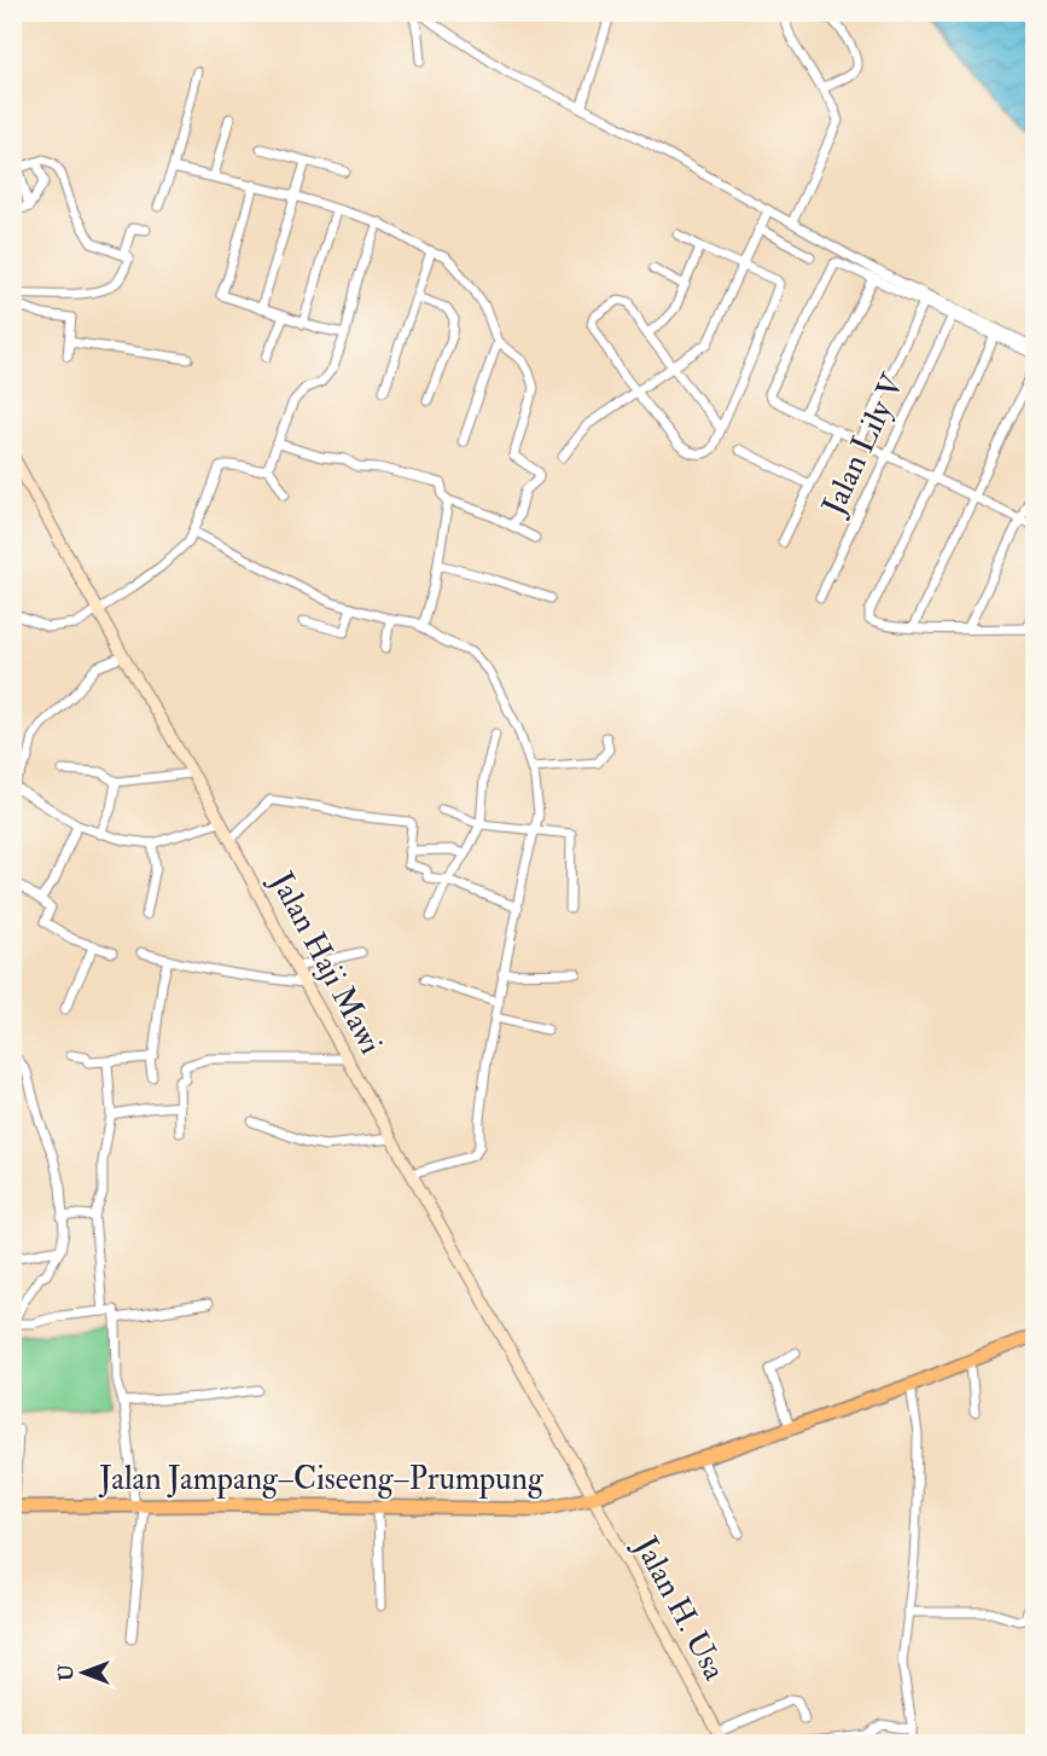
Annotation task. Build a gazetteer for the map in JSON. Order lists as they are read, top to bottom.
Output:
{
  "streets": {
    "main road": ["Jalan Jampang–Ciseeng–Prumpung"],
    "street": ["Jalan Lily V", "Jalan Haji Mawi", "Jalan H. Usa"]
  },
  "crossings": [
    ["Jalan Haji Mawi", "Jalan Jampang–Ciseeng–Prumpung"],
    ["Jalan Haji Mawi", "Jalan H. Usa"],
    ["Jalan Jampang–Ciseeng–Prumpung", "Jalan H. Usa"]
  ],
  "north": "left"
}
